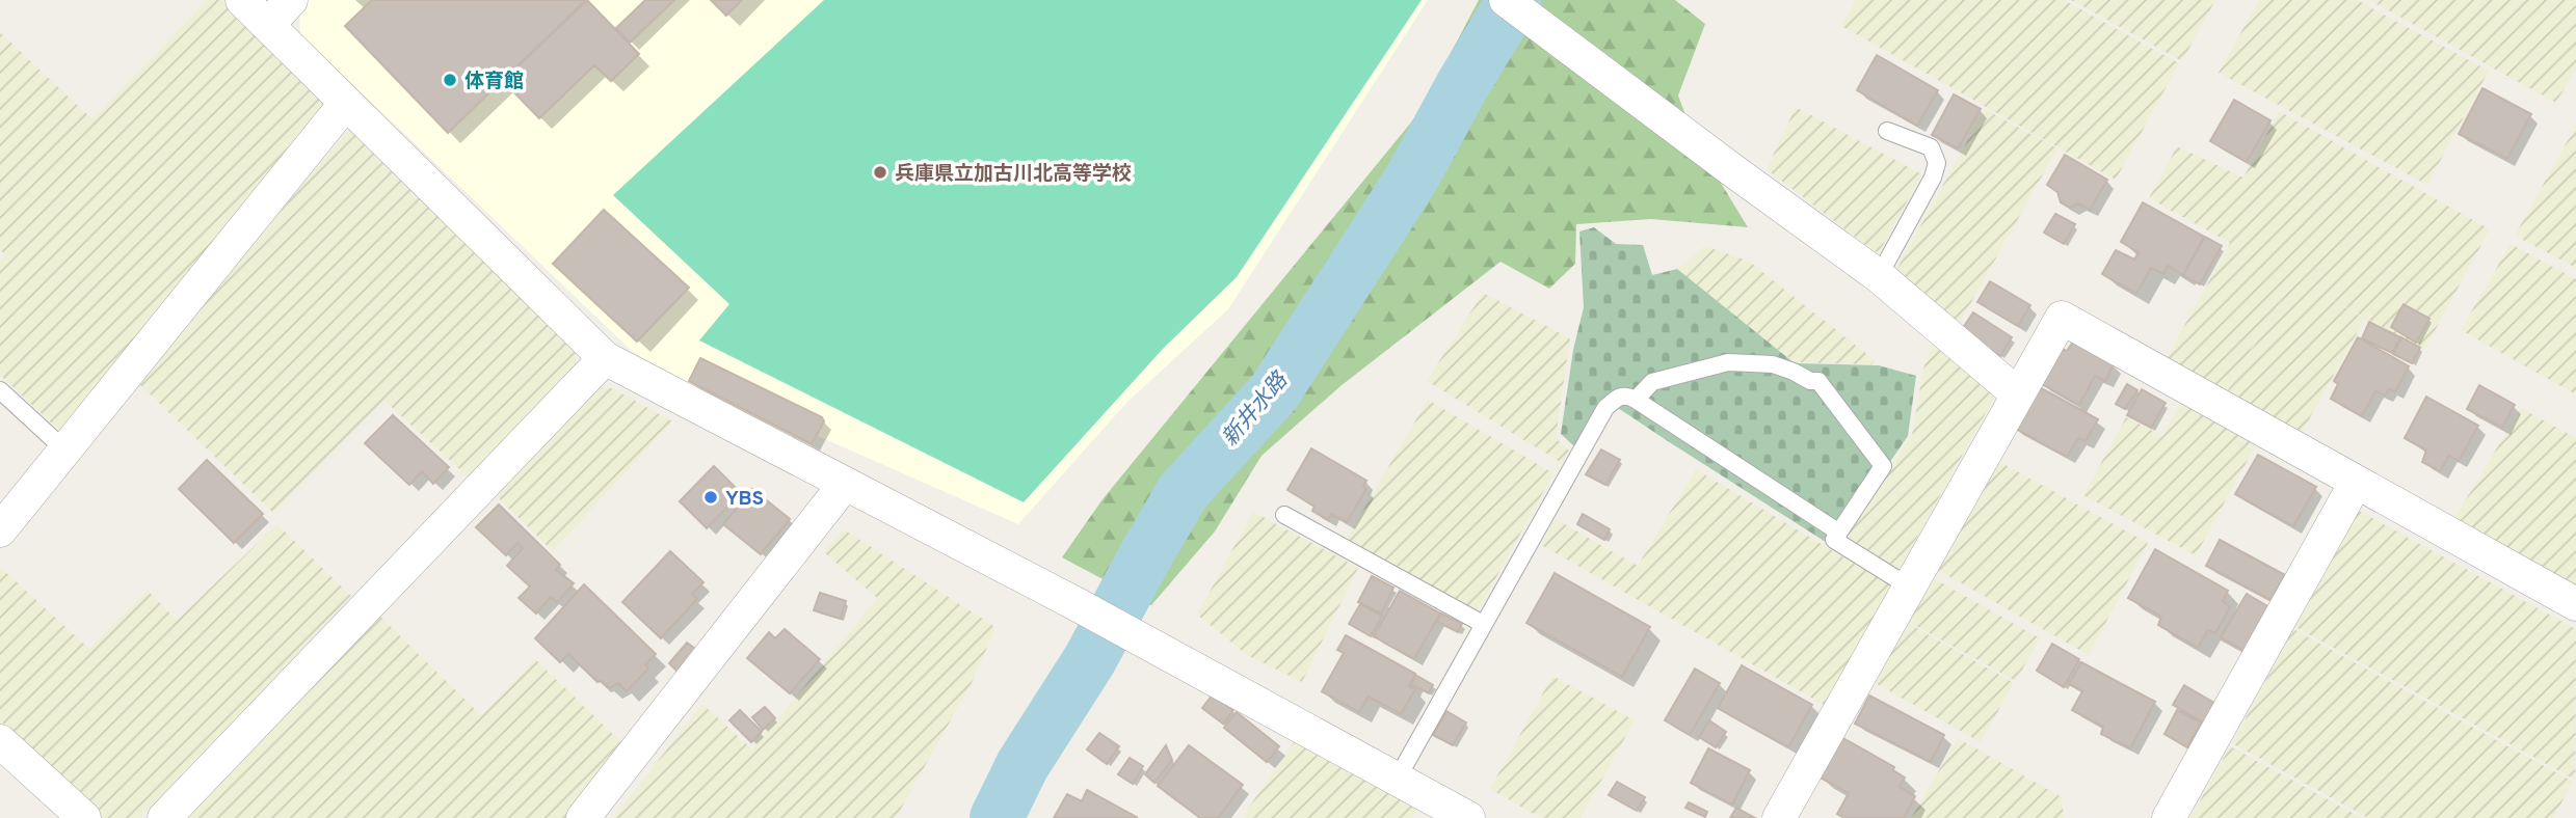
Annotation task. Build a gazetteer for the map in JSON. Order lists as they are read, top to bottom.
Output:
{
  "water": ["新井水路"],
  "places": ["体育館", "兵庫県立加古川北高等学校", "YBS"]
}
